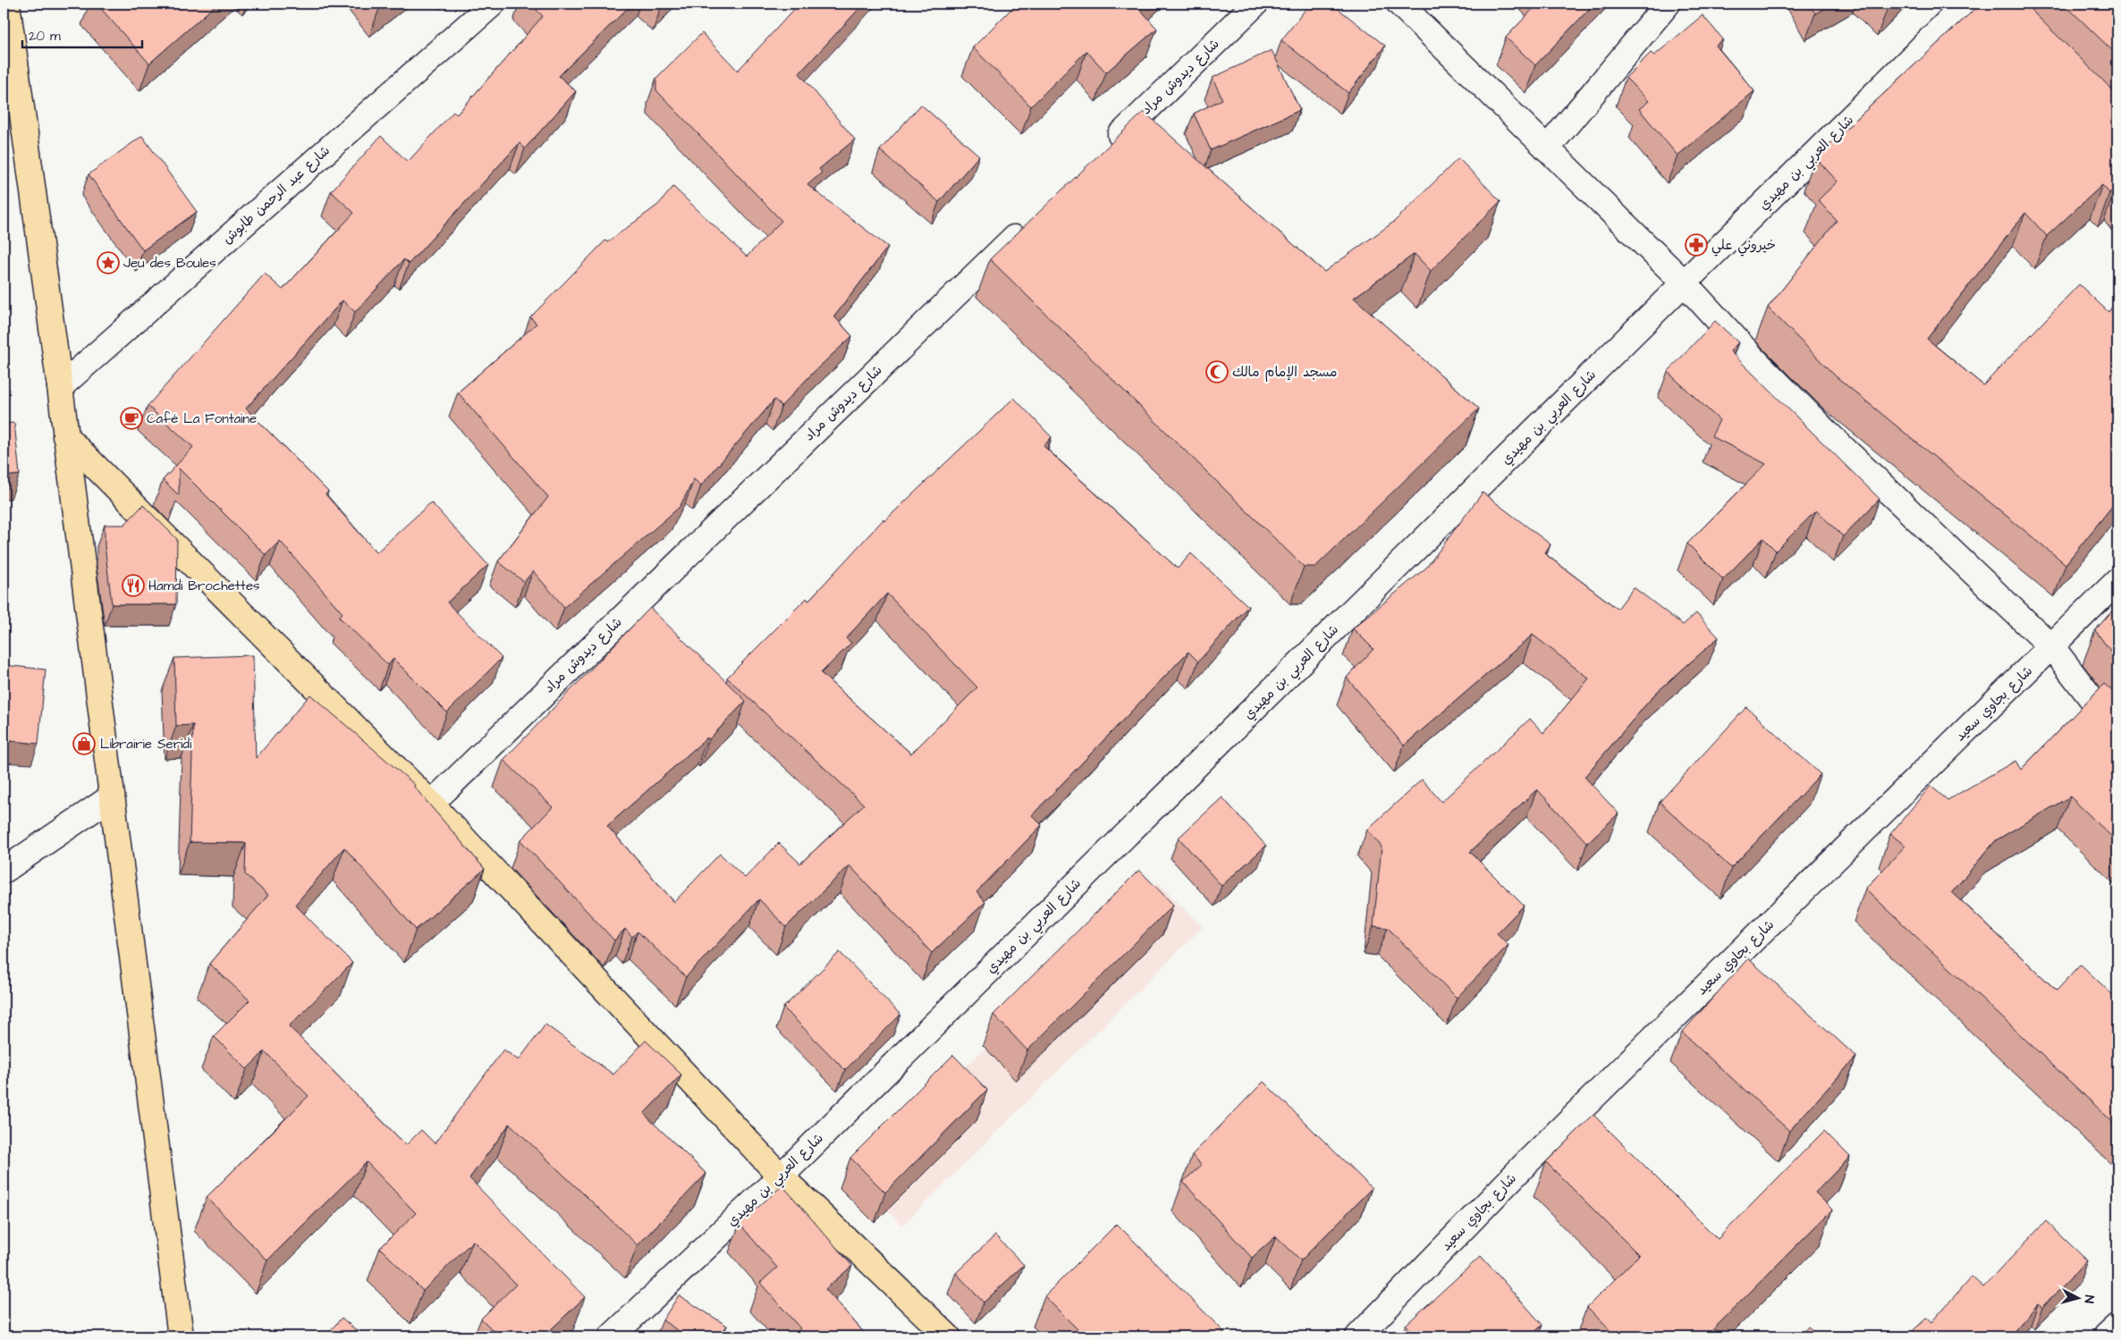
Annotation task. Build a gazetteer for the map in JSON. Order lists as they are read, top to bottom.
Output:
{
  "streets": {
    "street": [
      "شارع ديدوش مراد",
      "شارع العربي بن مهيدي",
      "شارع عبد الرحمن طابوش",
      "شارع بجاوي سعيد"
    ]
  },
  "places": {
    "pharmacy": ["خيروني علي"],
    "place": ["Jeu des Boules"],
    "mosque": ["مسجد الإمام مالك"],
    "cafe": ["Café La Fontaine"],
    "restaurant": ["Hamdi Brochettes"],
    "shop": ["Librairie Seridi"]
  },
  "scale_bar": "20 m",
  "north": "right"
}
